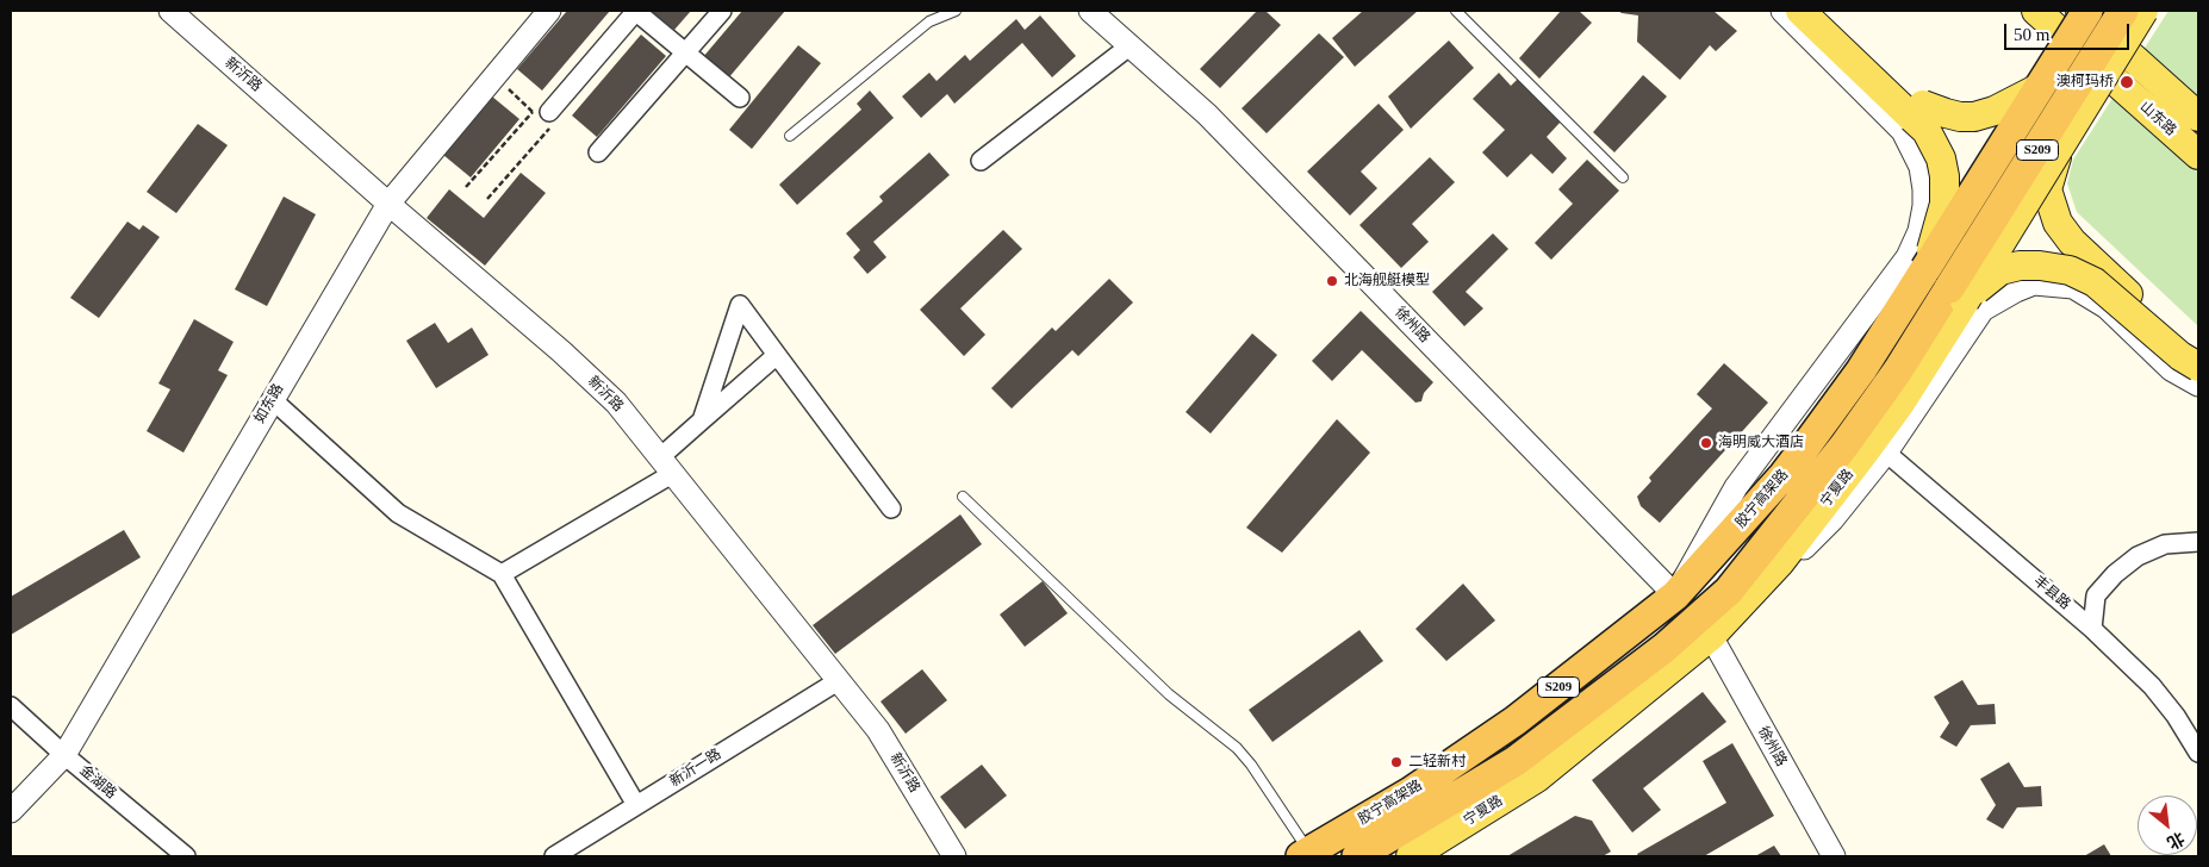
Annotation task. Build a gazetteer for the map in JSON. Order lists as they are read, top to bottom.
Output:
{
  "streets": {
    "highway": ["S209", "胶宁高架路"],
    "main road": ["山东路", "宁夏路"],
    "street": [
      "新沂路",
      "徐州路",
      "如东路",
      "丰县路",
      "新沂一路",
      "金湖路"
    ]
  },
  "crossings": [
    ["新沂路", "如东路"],
    ["新沂路", "新沂一路"],
    ["徐州路", "宁夏路"],
    ["徐州路", "胶宁高架路"],
    ["如东路", "金湖路"],
    ["宁夏路", "胶宁高架路"]
  ],
  "places": [
    "澳柯玛桥",
    "北海舰艇模型",
    "海明威大酒店",
    "二轻新村"
  ],
  "scale_bar": "50 m",
  "north": "bottom right"
}
